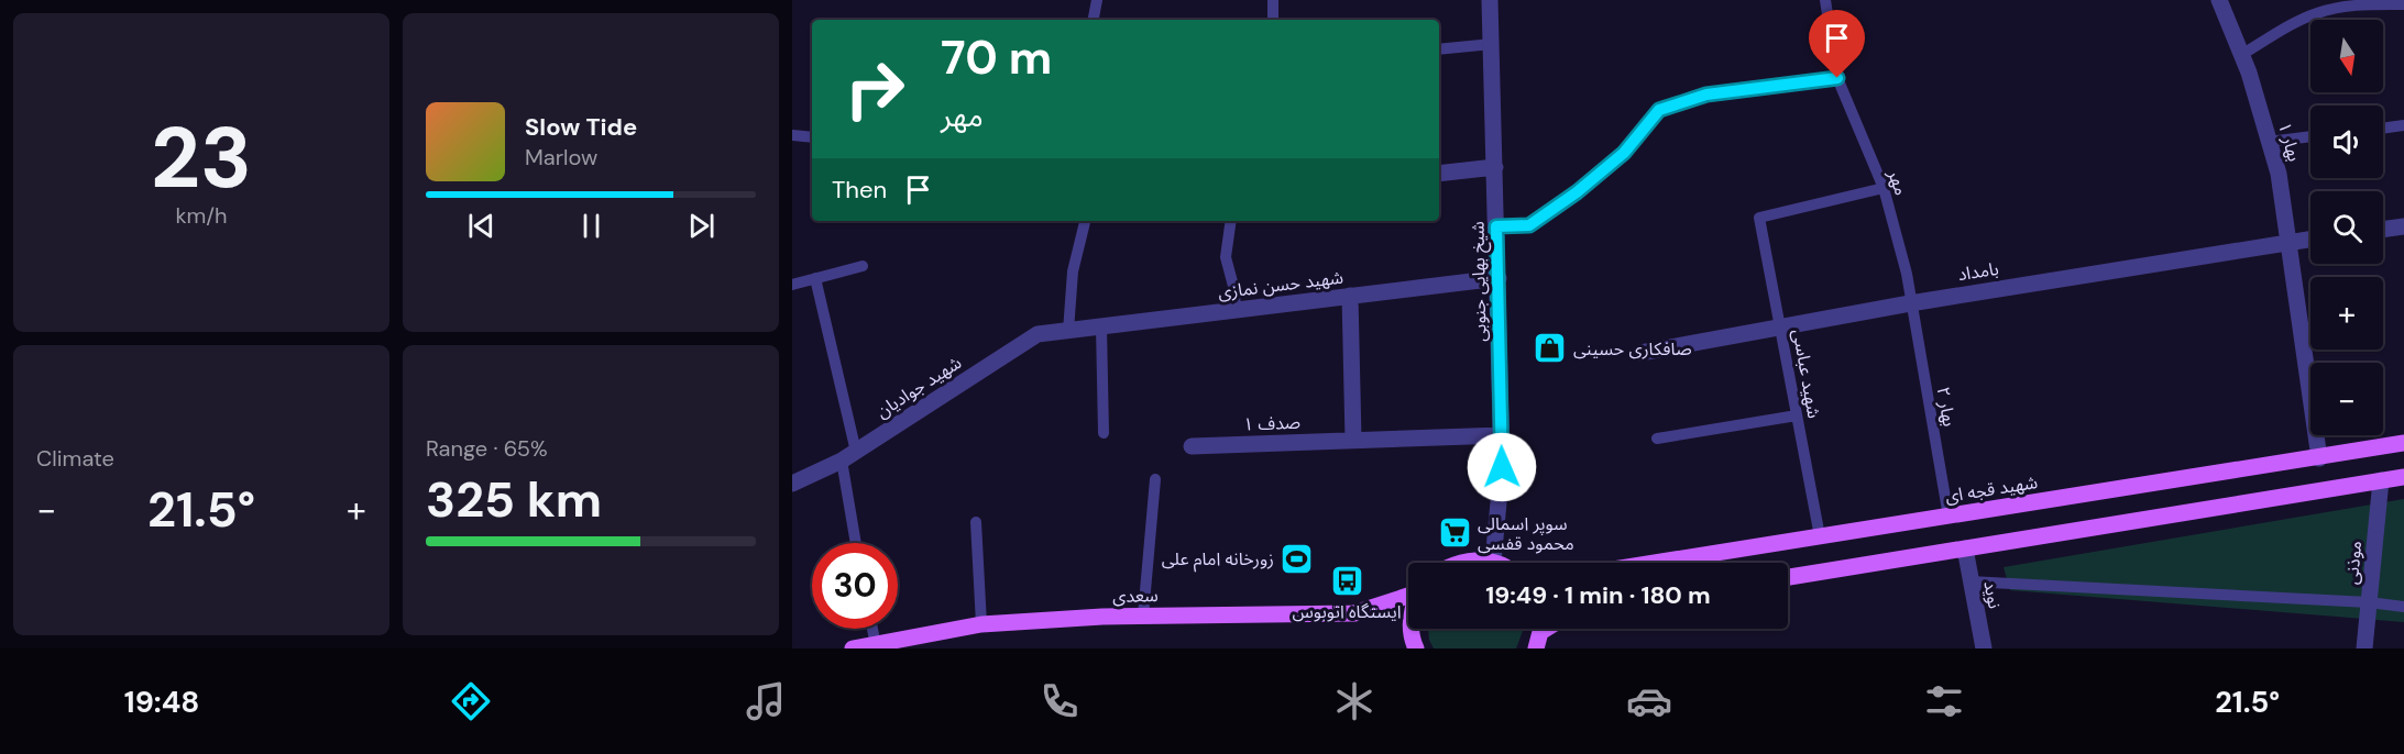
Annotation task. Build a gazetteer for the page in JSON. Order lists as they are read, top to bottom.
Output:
{
  "streets": {
    "main road": ["شهید قجه ای", "سعدی"],
    "street": [
      "بهار ۱",
      "بامداد",
      "شیخ بهایی جنوبی",
      "شهید حسن نمازی",
      "شهید جوادیان",
      "صدف ۱",
      "موذنی",
      "نوید"
    ],
    "lane": ["مهر", "شهید عباسی", "بهار ۲"]
  },
  "crossings": [
    ["بهار ۱", "بامداد"],
    ["بهار ۱", "شهید قجه ای"],
    ["مهر", "بامداد"],
    ["مهر", "شهید عباسی"],
    ["مهر", "بهار ۲"],
    ["بامداد", "شهید عباسی"],
    ["بامداد", "بهار ۲"],
    ["شیخ بهایی جنوبی", "شهید حسن نمازی"],
    ["شیخ بهایی جنوبی", "صدف ۱"],
    ["شهید حسن نمازی", "شهید جوادیان"],
    ["شهید عباسی", "شهید قجه ای"],
    ["بهار ۲", "شهید قجه ای"]
  ],
  "places": {
    "shop": ["صافکاری حسینی"],
    "supermarket": ["سوپر اسمالی محمود قفسی"],
    "sports": ["زورخانه امام علی"],
    "bus stop": ["ایستگاه اتوبوس"]
  },
  "north": "bottom",
  "page": {
    "tile": [
      ["23", "km/h"],
      "Climate",
      ["Range · 65%", "325 km"]
    ],
    "map_buttons": ["+", "−"],
    "turn": ["70 m", "مهر"],
    "song": ["Slow Tide", "Marlow"],
    "then": "Then",
    "heat": ["−", "21.5°", "+"],
    "limit": "30",
    "trip": "19:49 · 1 min · 180 m",
    "tabs": ["19:48", "21.5°"]
  }
}
